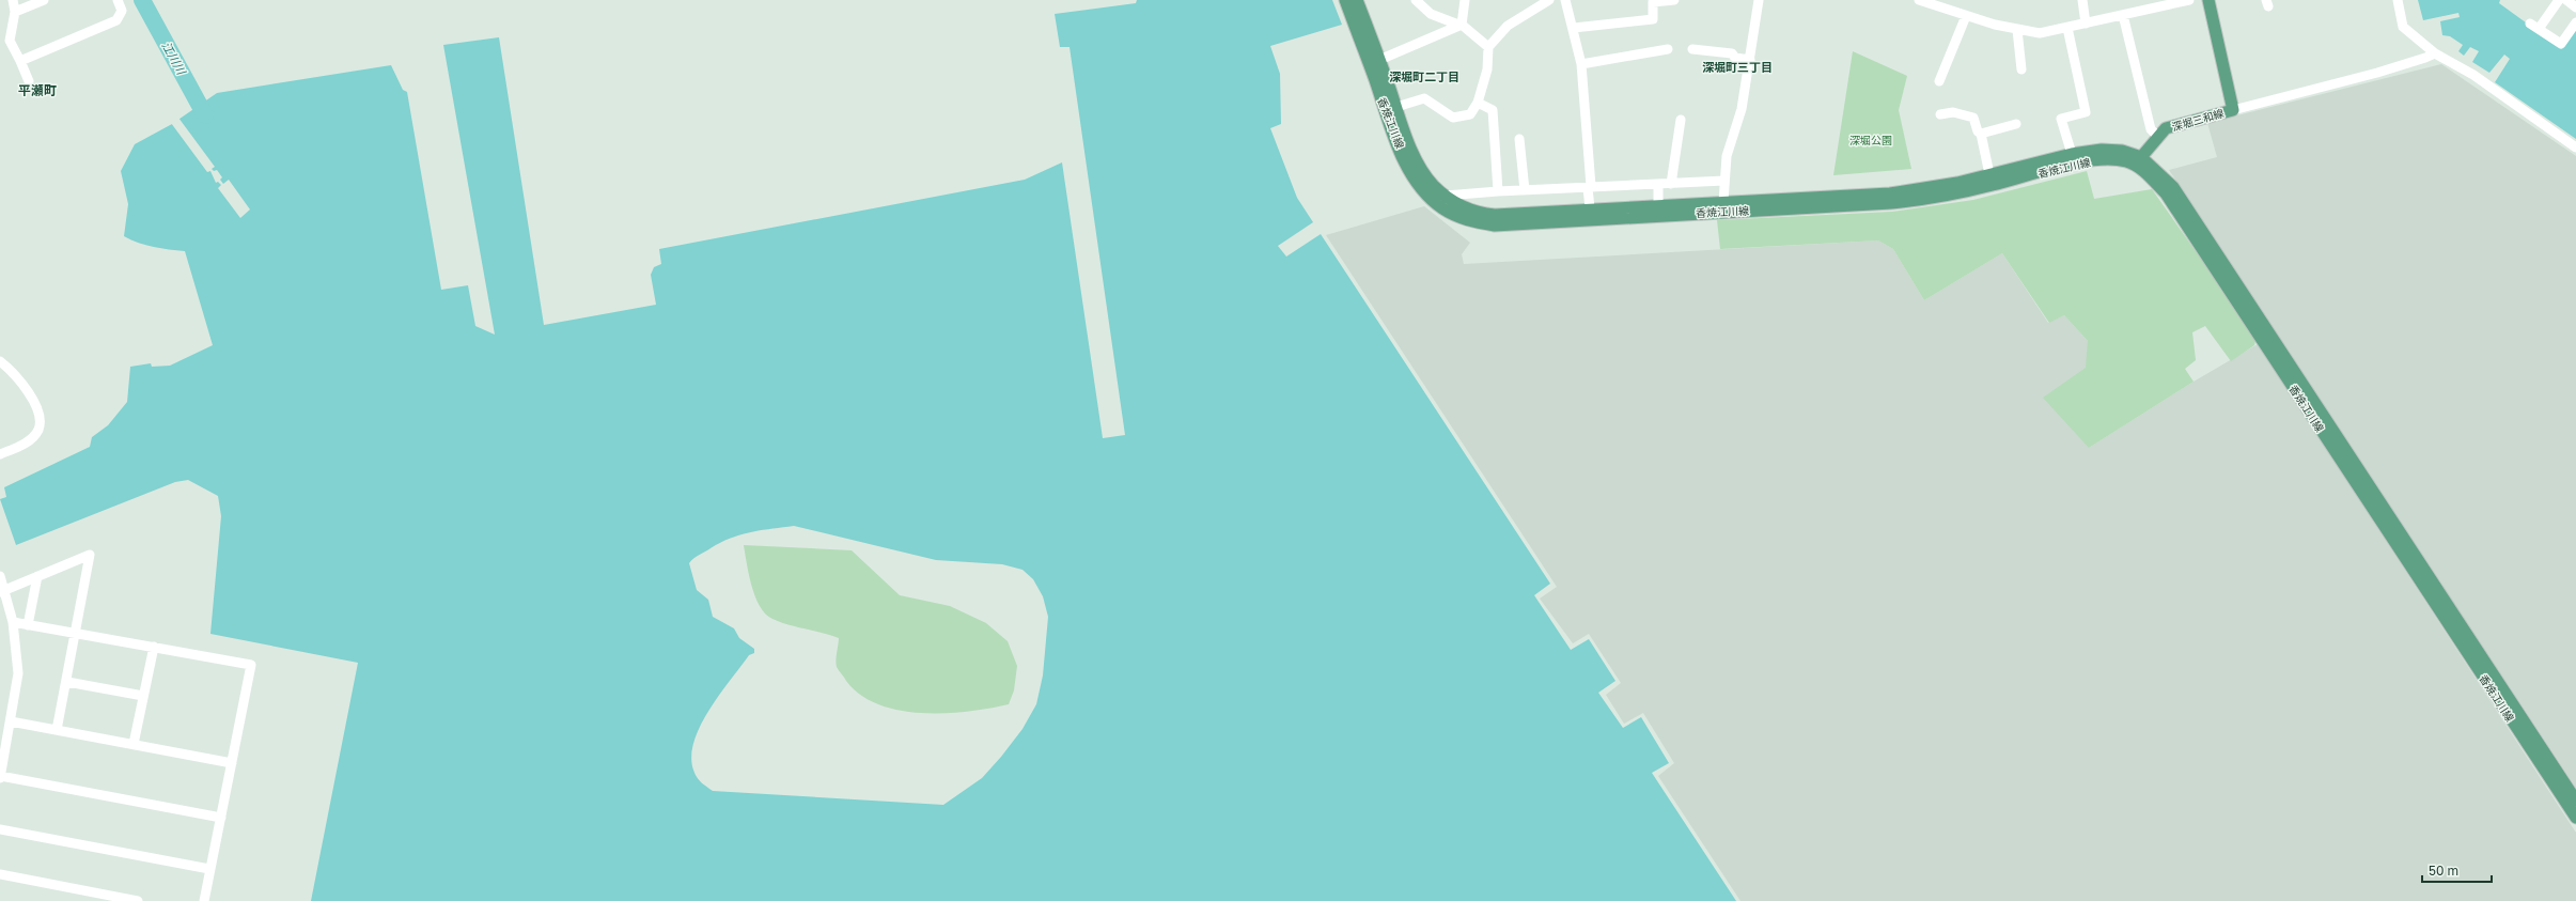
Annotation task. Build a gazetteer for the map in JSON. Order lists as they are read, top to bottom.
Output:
{
  "streets": {
    "main road": ["深堀三和線", "香焼江川線"]
  },
  "crossings": [
    ["深堀三和線", "香焼江川線"]
  ],
  "districts": ["深堀町三丁目", "深堀町二丁目", "平瀬町"],
  "water": ["江川川"],
  "parks": ["深堀公園"],
  "scale_bar": "50 m"
}
